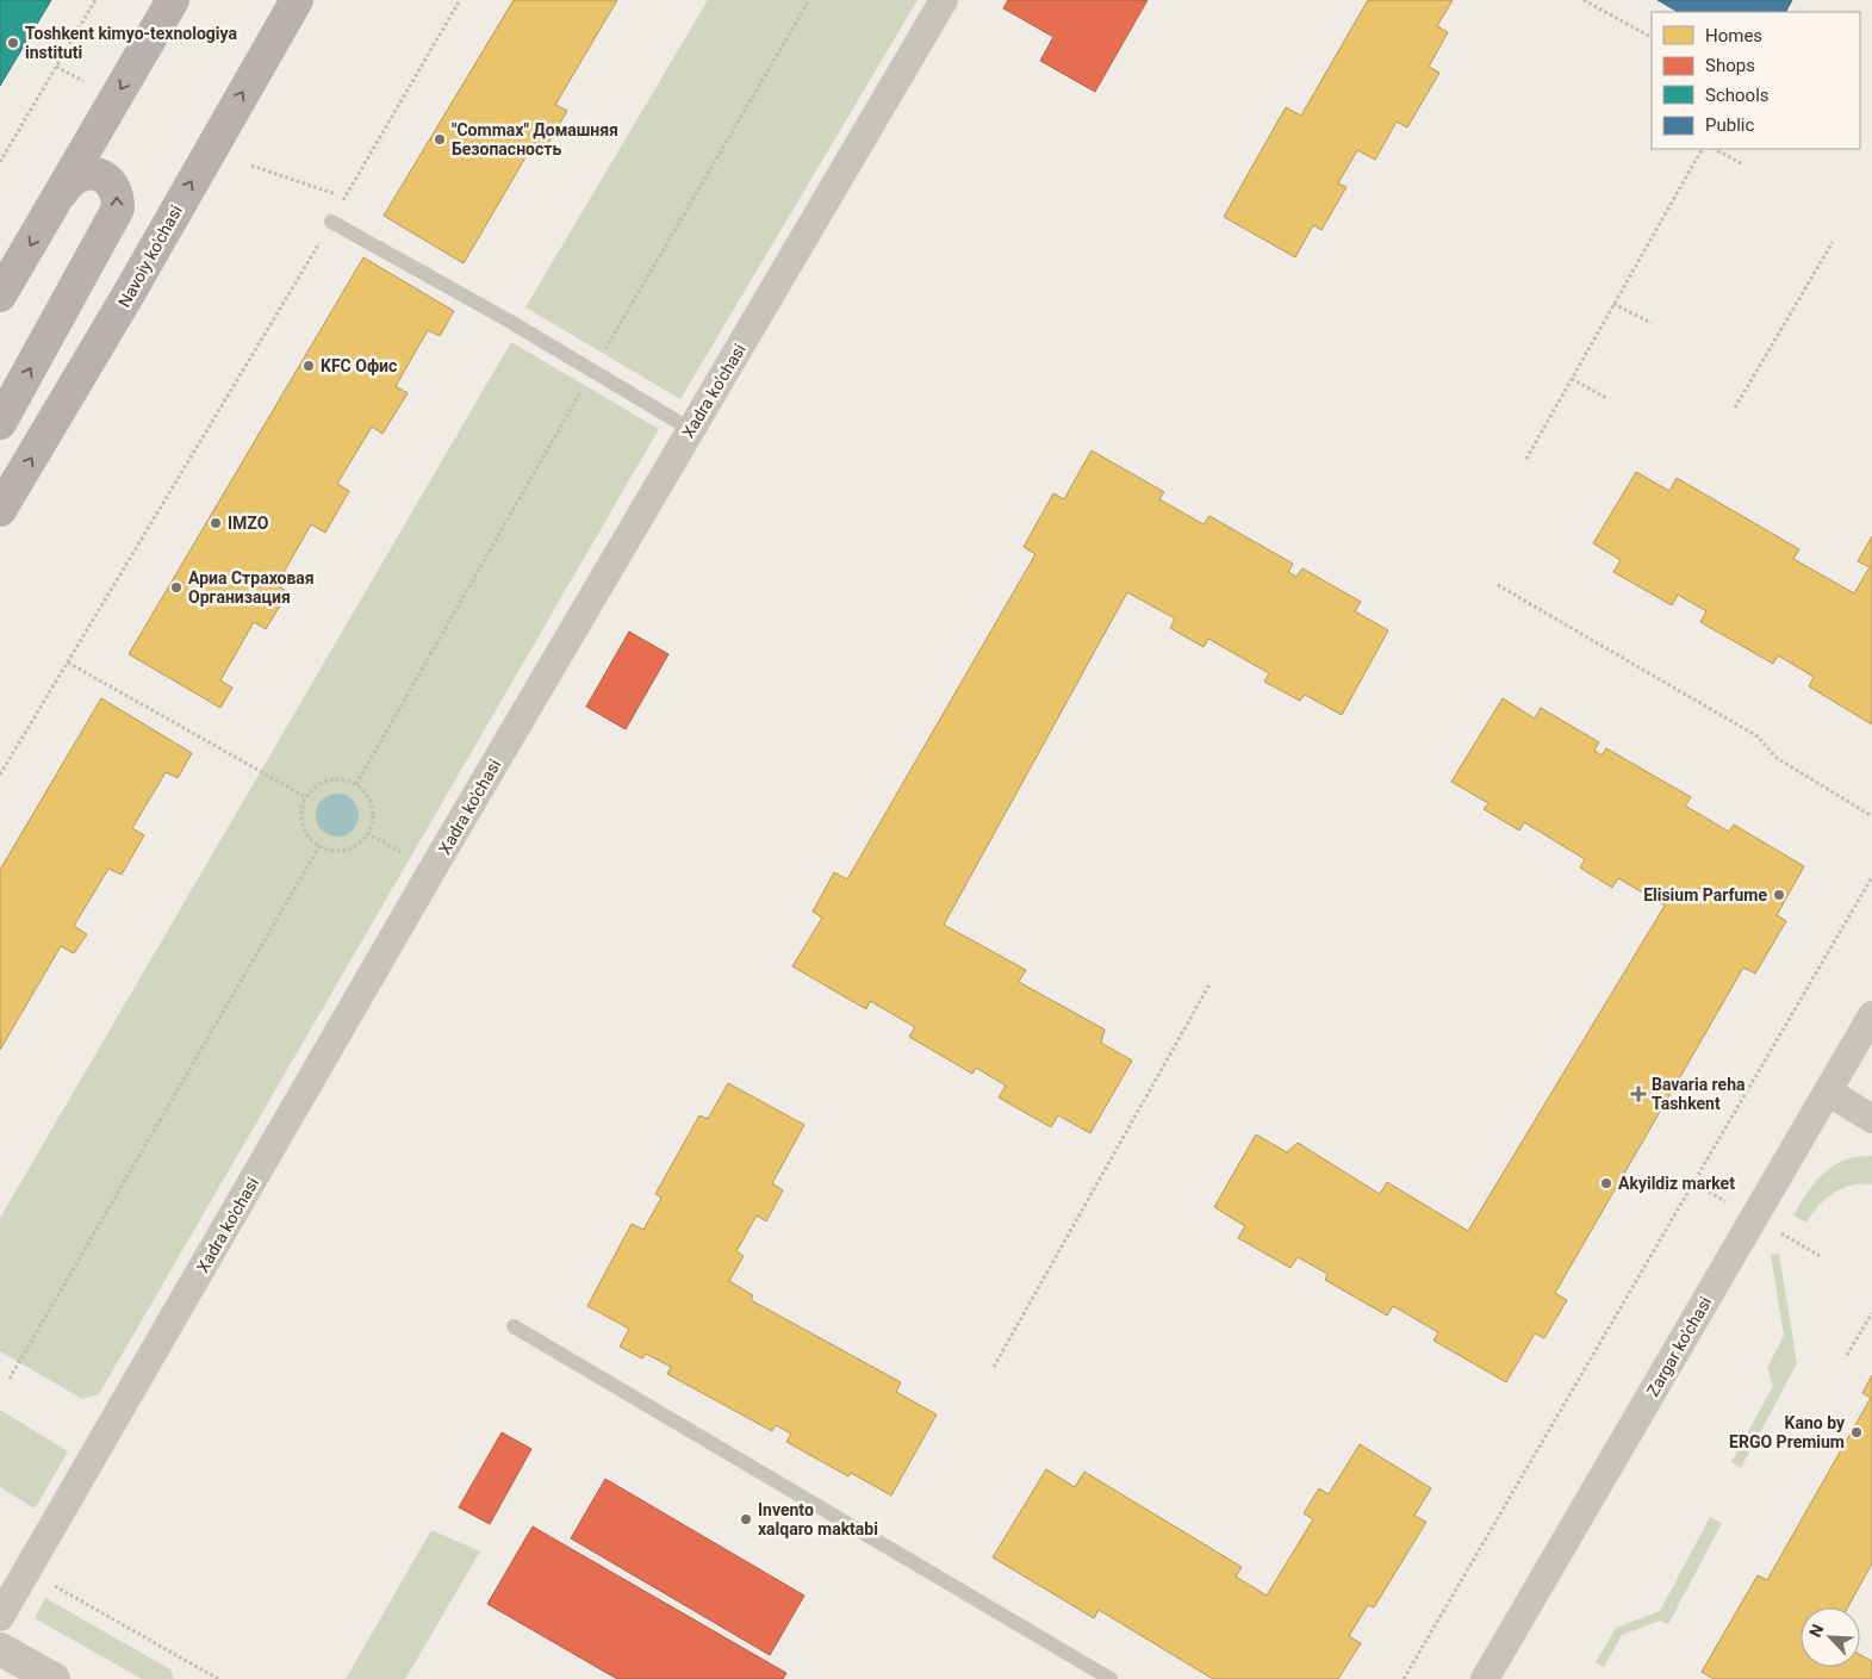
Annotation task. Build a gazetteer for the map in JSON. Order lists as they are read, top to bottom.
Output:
{
  "streets": {
    "main road": ["Navoiy ko'chasi"],
    "street": ["Xadra ko'chasi", "Zargar ko'chasi"]
  },
  "places": {
    "other": [
      "Toshkent kimyo-texnologiya instituti",
      "\"Commax\" Домашняя Безопасность",
      "KFC Офис",
      "IMZO",
      "Ариа Страховая Организация",
      "Elisium Parfume",
      "Akyildiz market",
      "Kano by ERGO Premium",
      "Invento xalqaro maktabi"
    ],
    "health": ["Bavaria reha Tashkent"]
  },
  "legend": [
    "Homes",
    "Shops",
    "Schools",
    "Public"
  ],
  "north": "top left"
}
